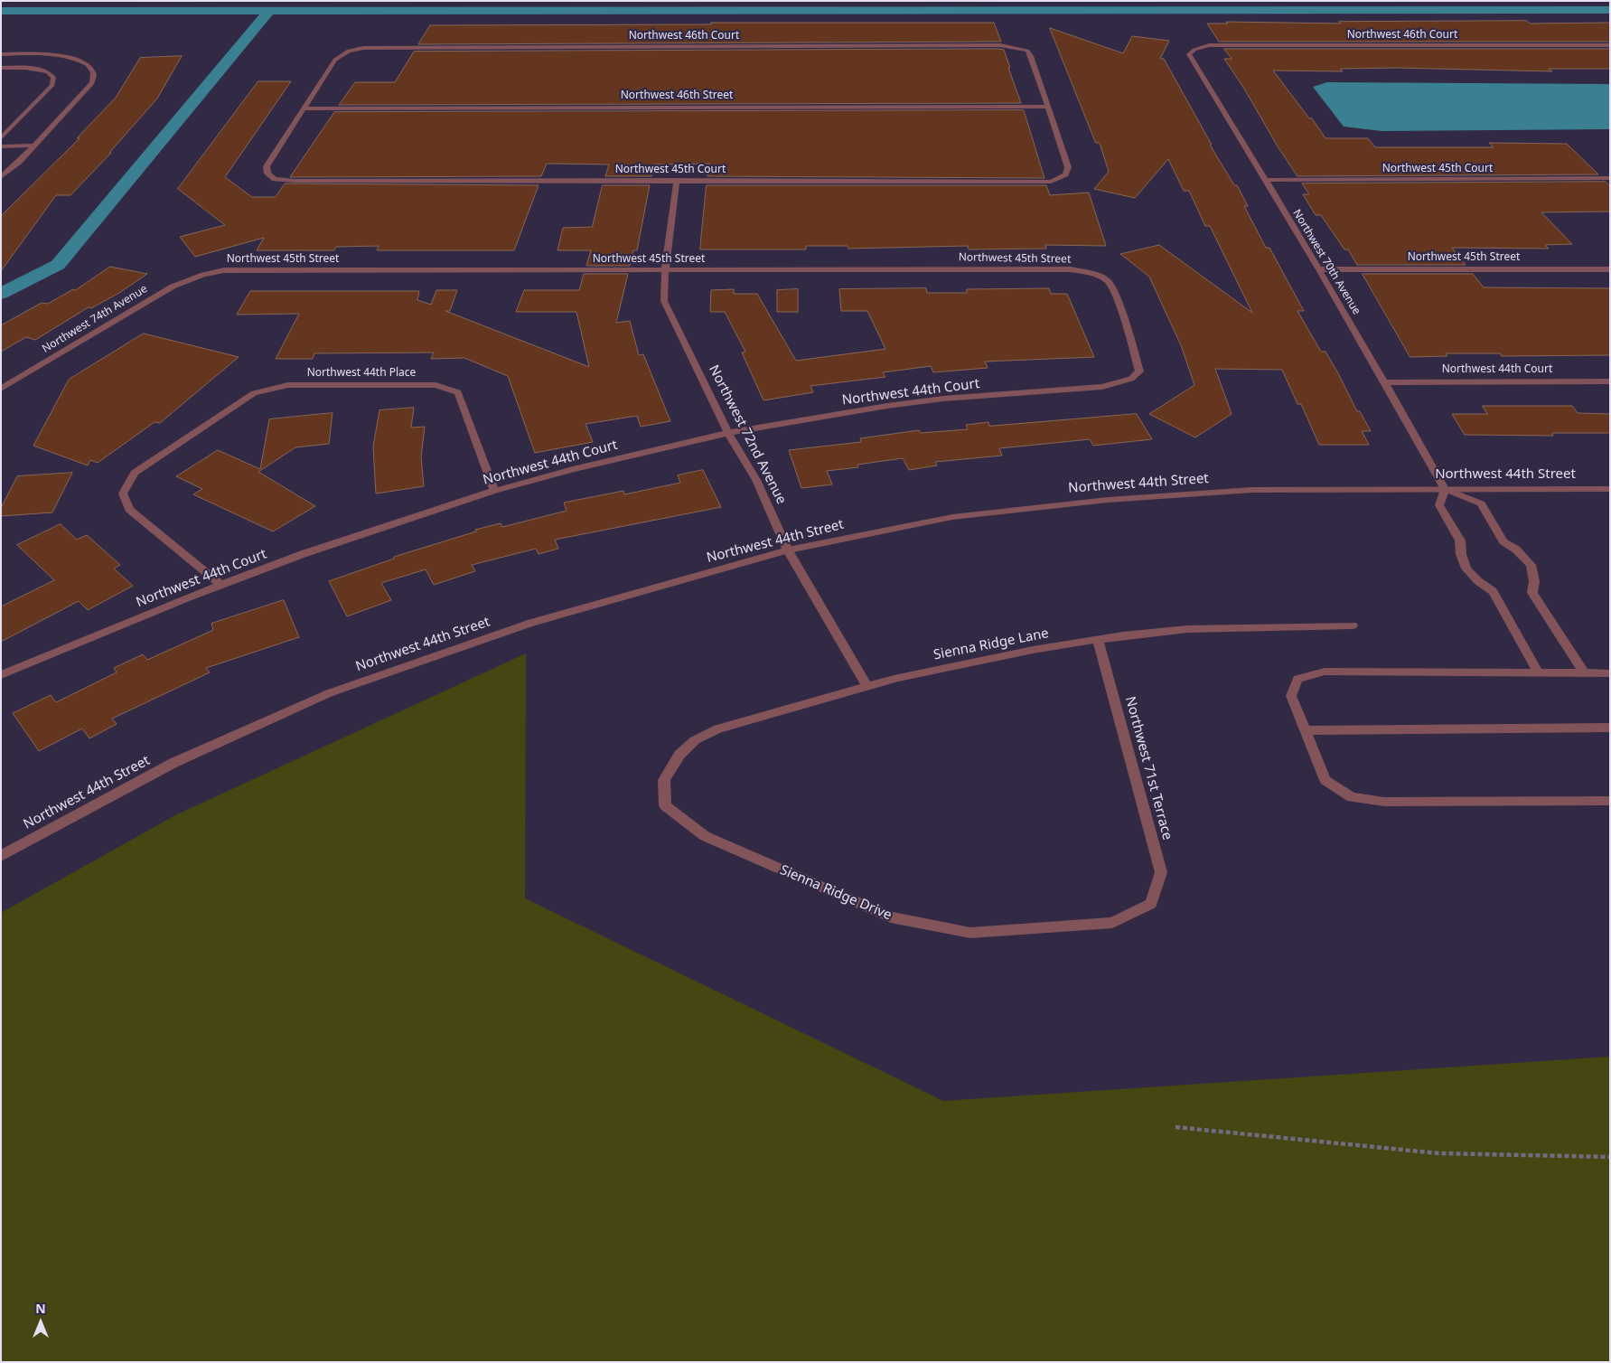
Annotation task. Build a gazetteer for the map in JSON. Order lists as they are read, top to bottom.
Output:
{
  "streets": {
    "street": [
      "Northwest 46th Court",
      "Northwest 46th Street",
      "Northwest 45th Court",
      "Northwest 45th Street",
      "Northwest 70th Avenue",
      "Northwest 74th Avenue",
      "Northwest 44th Court",
      "Northwest 44th Place",
      "Northwest 72nd Avenue",
      "Northwest 44th Street",
      "Sienna Ridge Lane",
      "Northwest 71st Terrace",
      "Sienna Ridge Drive"
    ]
  },
  "crossings": [
    ["Northwest 46th Court", "Northwest 46th Street"],
    ["Northwest 46th Court", "Northwest 45th Court"],
    ["Northwest 46th Court", "Northwest 70th Avenue"],
    ["Northwest 46th Street", "Northwest 45th Court"],
    ["Northwest 45th Court", "Northwest 70th Avenue"],
    ["Northwest 45th Court", "Northwest 72nd Avenue"],
    ["Northwest 45th Street", "Northwest 70th Avenue"],
    ["Northwest 45th Street", "Northwest 74th Avenue"],
    ["Northwest 45th Street", "Northwest 44th Court"],
    ["Northwest 45th Street", "Northwest 72nd Avenue"],
    ["Northwest 70th Avenue", "Northwest 44th Court"],
    ["Northwest 70th Avenue", "Northwest 44th Street"],
    ["Northwest 44th Court", "Northwest 44th Place"],
    ["Northwest 44th Court", "Northwest 72nd Avenue"],
    ["Northwest 72nd Avenue", "Northwest 44th Street"],
    ["Northwest 72nd Avenue", "Sienna Ridge Lane"],
    ["Sienna Ridge Lane", "Northwest 71st Terrace"],
    ["Sienna Ridge Lane", "Sienna Ridge Drive"],
    ["Northwest 71st Terrace", "Sienna Ridge Drive"]
  ],
  "north": "top"
}
